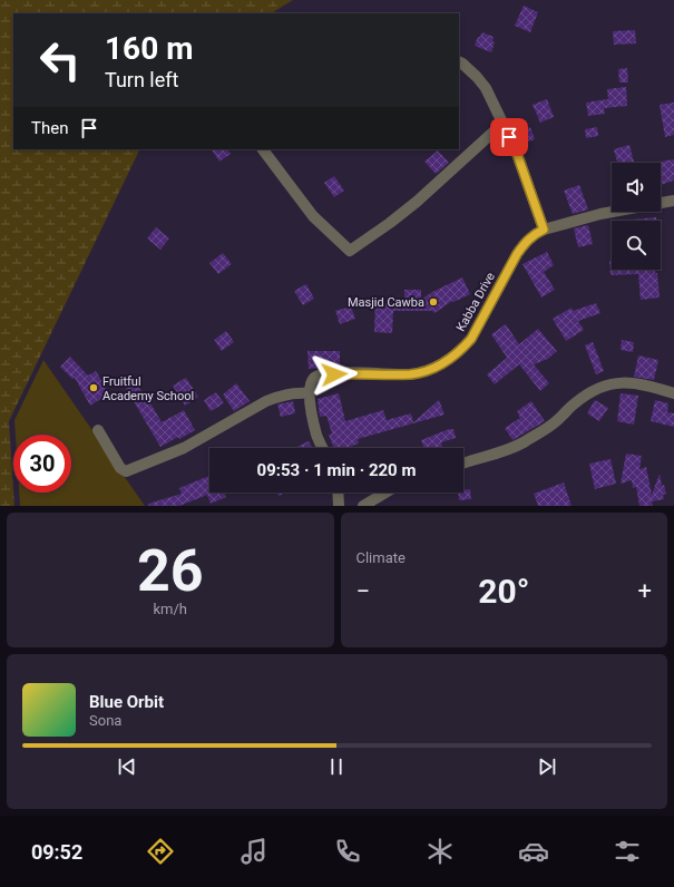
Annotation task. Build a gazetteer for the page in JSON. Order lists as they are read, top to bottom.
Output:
{
  "streets": {
    "street": ["Kabba Drive"]
  },
  "places": ["Masjid Cawba", "Fruitful Academy School"],
  "page": {
    "turn": ["160 m", "Turn left"],
    "then": "Then",
    "limit": "30",
    "trip": "09:53 · 1 min · 220 m",
    "tile": [
      ["26", "km/h"],
      "Climate"
    ],
    "heat": ["−", "20°", "+"],
    "song": ["Blue Orbit", "Sona"],
    "tabs": "09:52"
  }
}
